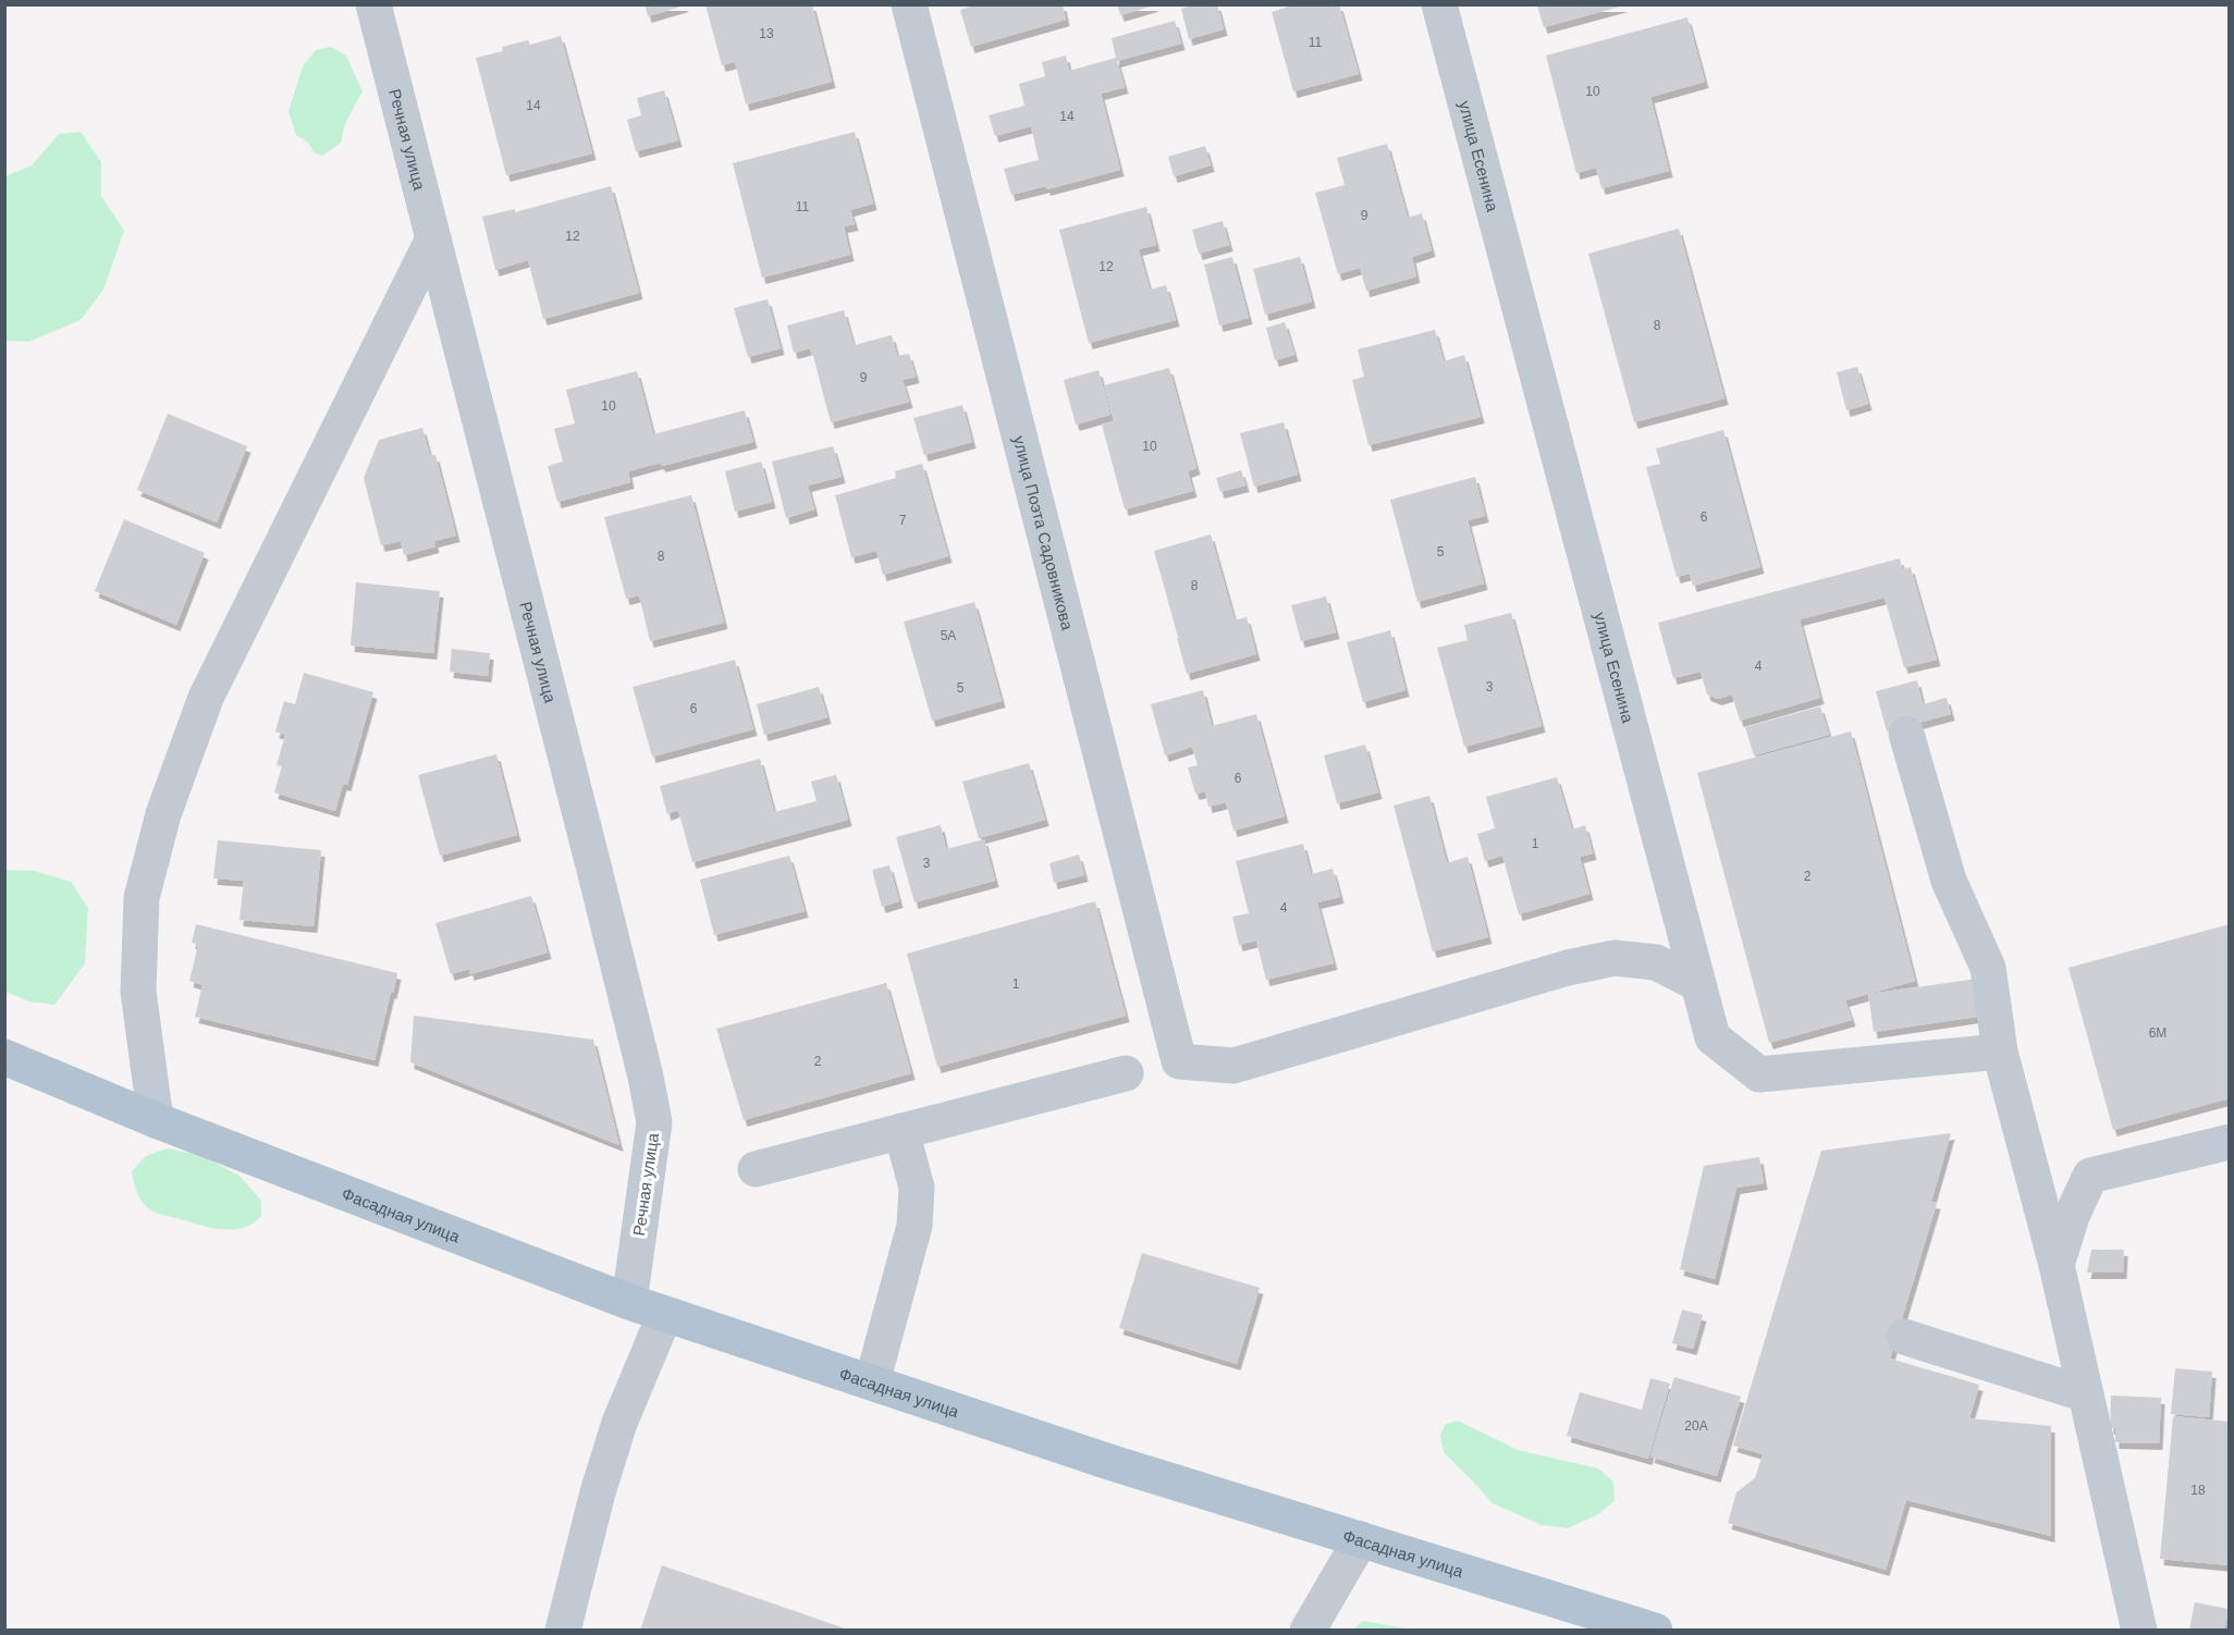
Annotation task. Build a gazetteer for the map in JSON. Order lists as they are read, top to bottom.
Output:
{
  "streets": {
    "main road": ["Фасадная улица"],
    "street": ["Речная улица", "улица Есенина", "улица Поэта Садовникова"]
  },
  "crossings": [
    ["Речная улица", "Фасадная улица"],
    ["улица Есенина", "улица Поэта Садовникова"]
  ],
  "house_numbers": [
    "13",
    "11",
    "10",
    "14",
    "14",
    "11",
    "9",
    "12",
    "12",
    "8",
    "9",
    "10",
    "10",
    "6",
    "7",
    "5",
    "8",
    "8",
    "5А",
    "4",
    "3",
    "5",
    "6",
    "6",
    "1",
    "3",
    "2",
    "4",
    "1",
    "6М",
    "2",
    "20А",
    "18"
  ]
}
